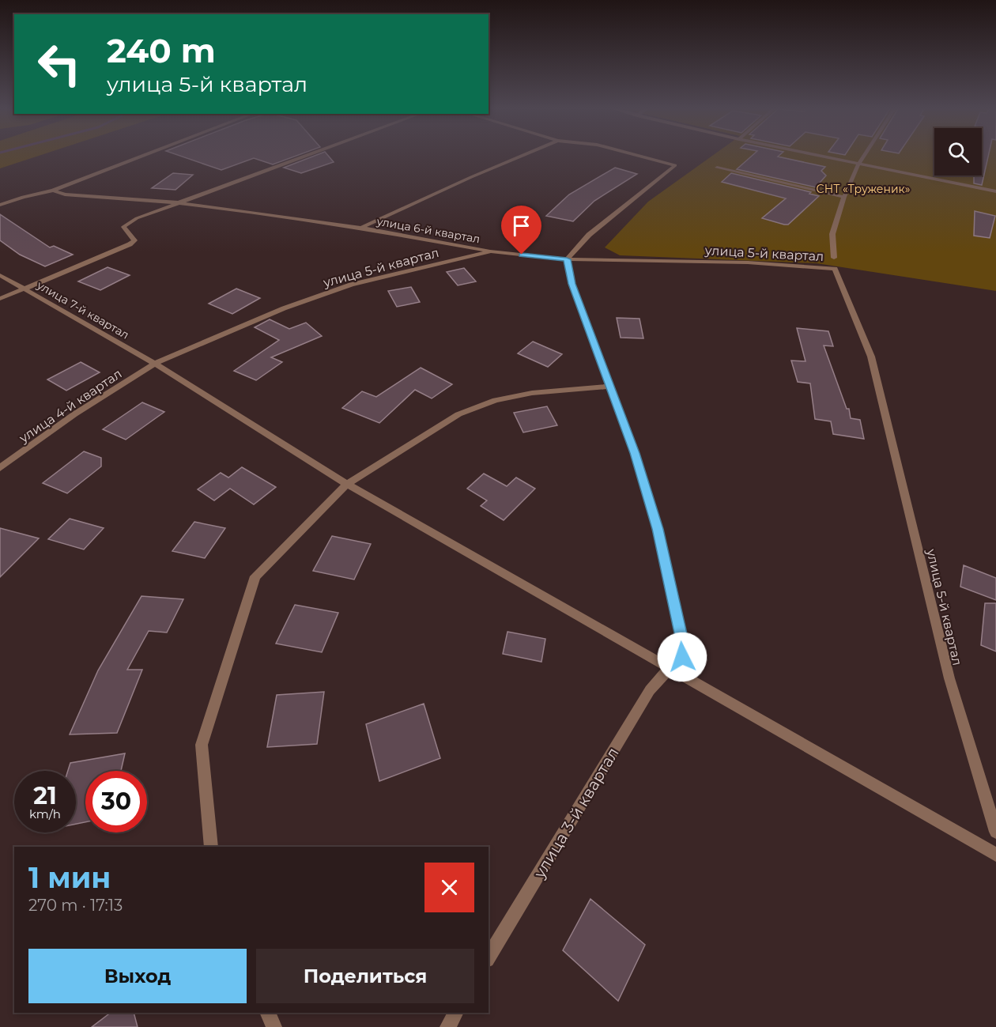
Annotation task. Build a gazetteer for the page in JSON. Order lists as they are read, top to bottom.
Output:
{
  "streets": {
    "street": [
      "улица 6-й квартал",
      "улица 5-й квартал",
      "улица 7-й квартал",
      "улица 4-й квартал",
      "улица 3-й квартал"
    ]
  },
  "crossings": [
    ["улица 6-й квартал", "улица 5-й квартал"],
    ["улица 5-й квартал", "улица 7-й квартал"],
    ["улица 5-й квартал", "улица 4-й квартал"],
    ["улица 5-й квартал", "улица 3-й квартал"],
    ["улица 7-й квартал", "улица 4-й квартал"],
    ["улица 7-й квартал", "улица 3-й квартал"]
  ],
  "parks": ["СНТ «Труженик»"],
  "page": {
    "turn": ["240 m", "улица 5-й квартал"],
    "speed": "21 km/h",
    "limit": "30",
    "heading": ["1 мин", "270 m · 17:13"],
    "buttons": ["Выход", "Поделиться"]
  }
}
